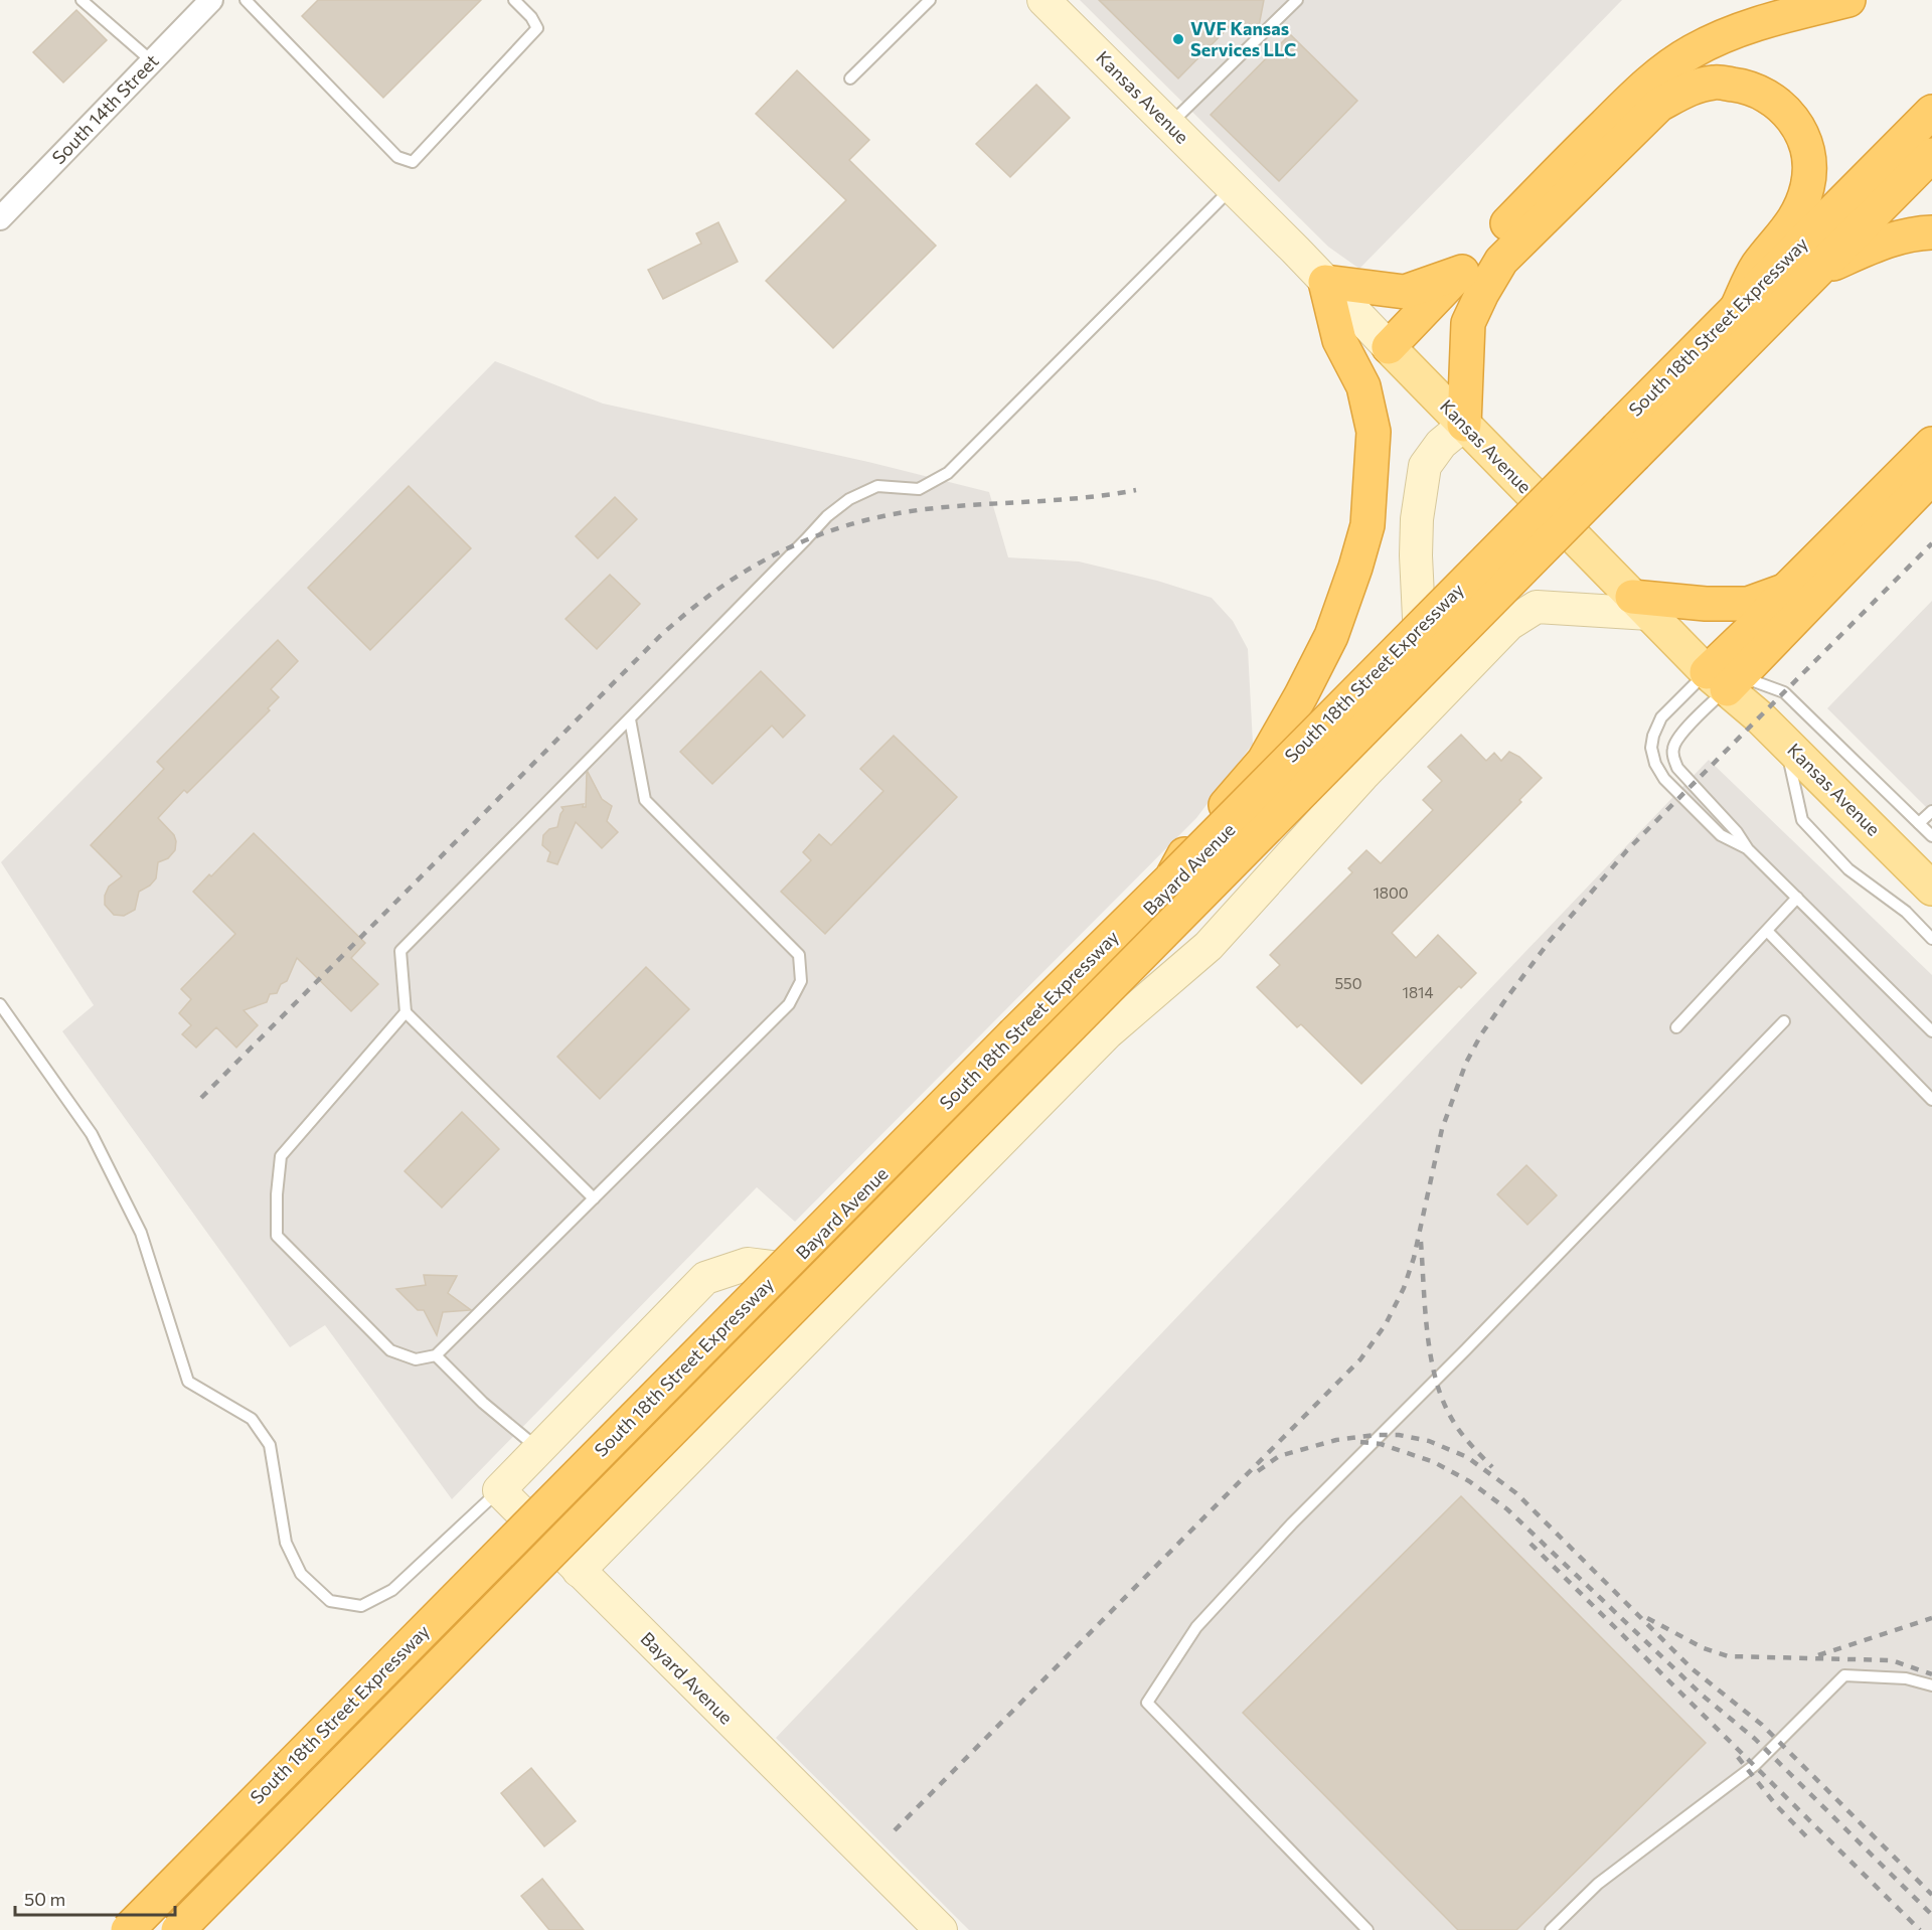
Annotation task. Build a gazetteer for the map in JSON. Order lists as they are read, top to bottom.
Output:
{
  "streets": {
    "highway": ["South 18th Street Expressway"],
    "main road": ["Kansas Avenue"],
    "street": ["South 14th Street", "Bayard Avenue"]
  },
  "crossings": [
    ["Kansas Avenue", "Bayard Avenue"]
  ],
  "places": ["VVF Kansas Services LLC"],
  "house_numbers": ["1800", "550", "1814"],
  "scale_bar": "50 m"
}
